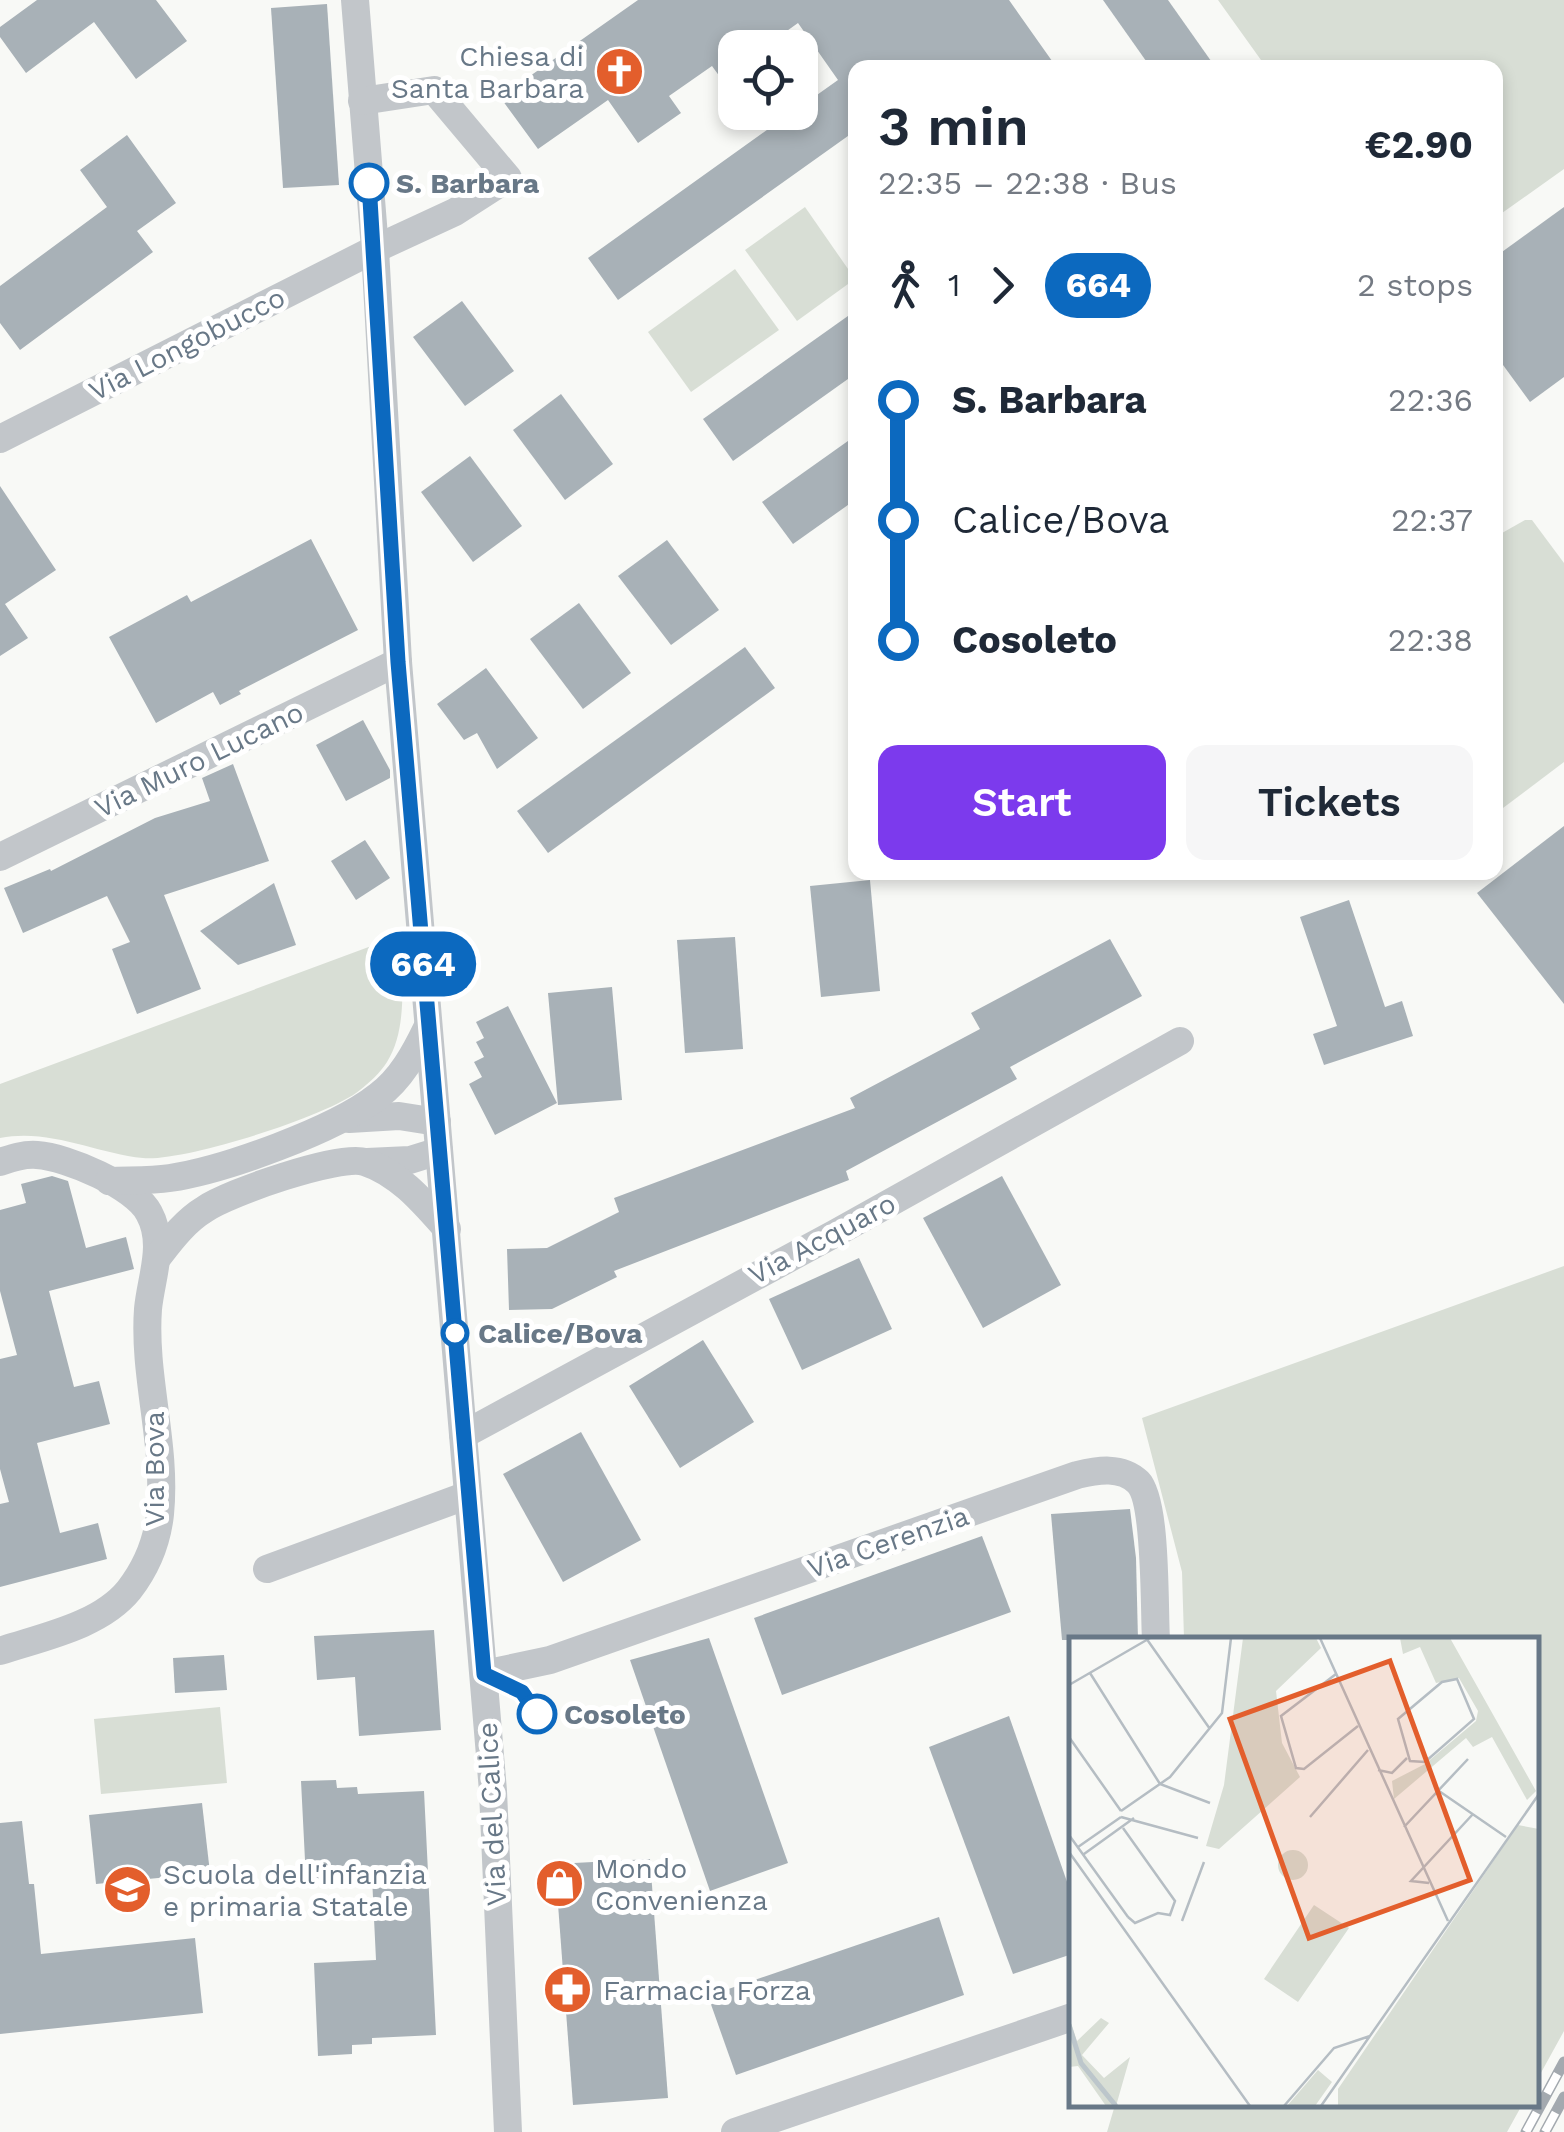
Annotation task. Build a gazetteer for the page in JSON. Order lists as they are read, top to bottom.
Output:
{
  "streets": {
    "street": [
      "Via Longobucco",
      "Via Muro Lucano",
      "Via Acquaro",
      "Via Bova",
      "Via Cerenzia",
      "Via del Calice"
    ]
  },
  "crossings": [
    ["Via Longobucco", "Via del Calice"],
    ["Via Muro Lucano", "Via del Calice"],
    ["Via Acquaro", "Via del Calice"],
    ["Via Bova", "Via del Calice"],
    ["Via Cerenzia", "Via del Calice"]
  ],
  "places": {
    "church": ["Chiesa di Santa Barbara"],
    "other": ["S. Barbara", "Calice/Bova", "Cosoleto"],
    "shop": ["Mondo Convenienza"],
    "school or university": ["Scuola dell'infanzia e primaria Statale"],
    "pharmacy": ["Farmacia Forza"]
  },
  "lines": ["bus line 664"],
  "page": {
    "on_map": "664",
    "heading": ["3 min", "22:35 – 22:38 · Bus", "€2.90"],
    "legs": ["1", "664", "2 stops"],
    "list": [
      {
        "name": "S. Barbara",
        "value": "22:36"
      },
      {
        "name": "Calice/Bova",
        "value": "22:37"
      },
      {
        "name": "Cosoleto",
        "value": "22:38"
      }
    ],
    "buttons": ["Start", "Tickets"]
  }
}
